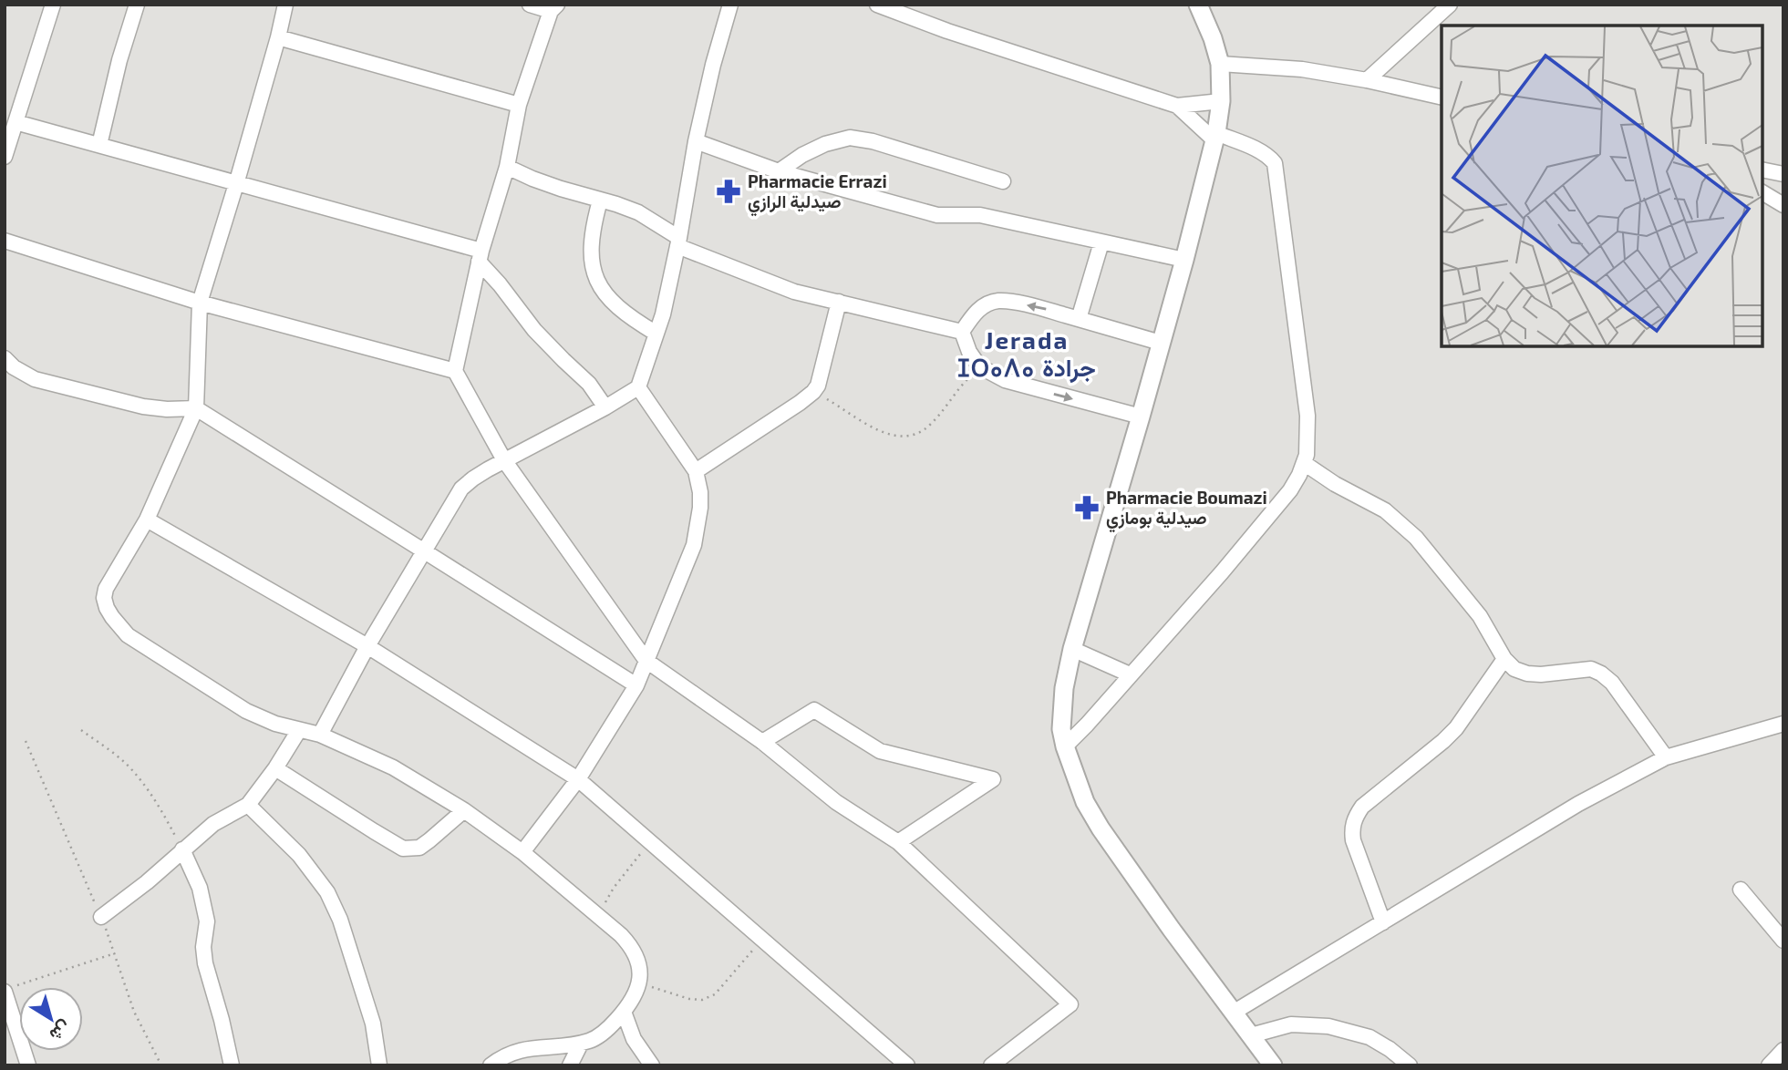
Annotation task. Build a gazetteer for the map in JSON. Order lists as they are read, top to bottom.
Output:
{
  "districts": ["Jerada ⵊⵔⴰⴷⴰ جرادة"],
  "places": {
    "pharmacy": ["Pharmacie Errazi صيدلية الرازي", "Pharmacie Boumazi صيدلية بومازي"]
  },
  "north": "bottom right"
}
